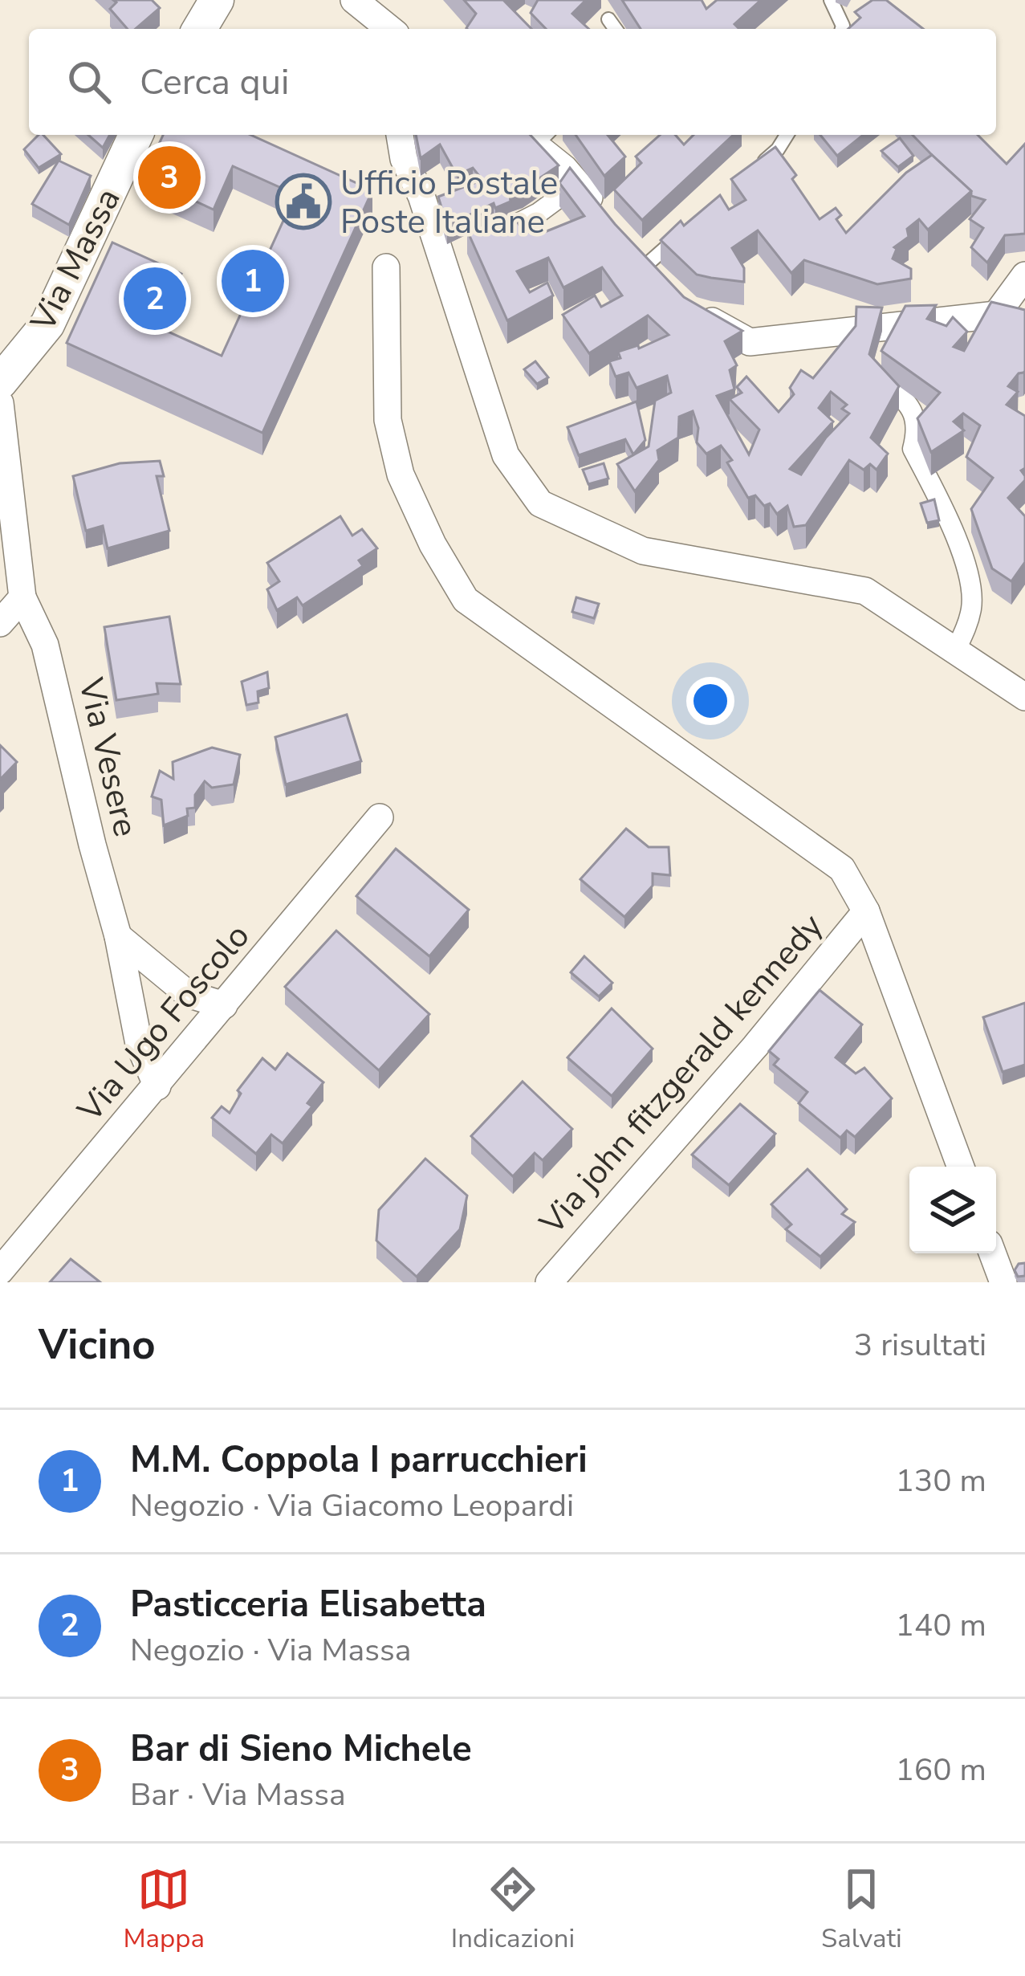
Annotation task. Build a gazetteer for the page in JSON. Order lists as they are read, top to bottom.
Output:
{
  "streets": {
    "street": [
      "Via Massa",
      "Via Vesere",
      "Via Ugo Foscolo",
      "Via john fitzgerald kennedy"
    ]
  },
  "crossings": [
    ["Via Vesere", "Via Ugo Foscolo"]
  ],
  "places": {
    "public building": ["Ufficio Postale Poste Italiane"]
  },
  "page": {
    "search": "Cerca qui",
    "pins": ["3", "1", "2"],
    "heading": ["Vicino", "3 risultati"],
    "list": [
      {
        "mark": "1",
        "name": "M.M. Coppola I parrucchieri",
        "note": "Negozio · Via Giacomo Leopardi",
        "value": "130 m"
      },
      {
        "mark": "2",
        "name": "Pasticceria Elisabetta",
        "note": "Negozio · Via Massa",
        "value": "140 m"
      },
      {
        "mark": "3",
        "name": "Bar di Sieno Michele",
        "note": "Bar · Via Massa",
        "value": "160 m"
      }
    ],
    "nav": ["Mappa", "Indicazioni", "Salvati"]
  }
}
